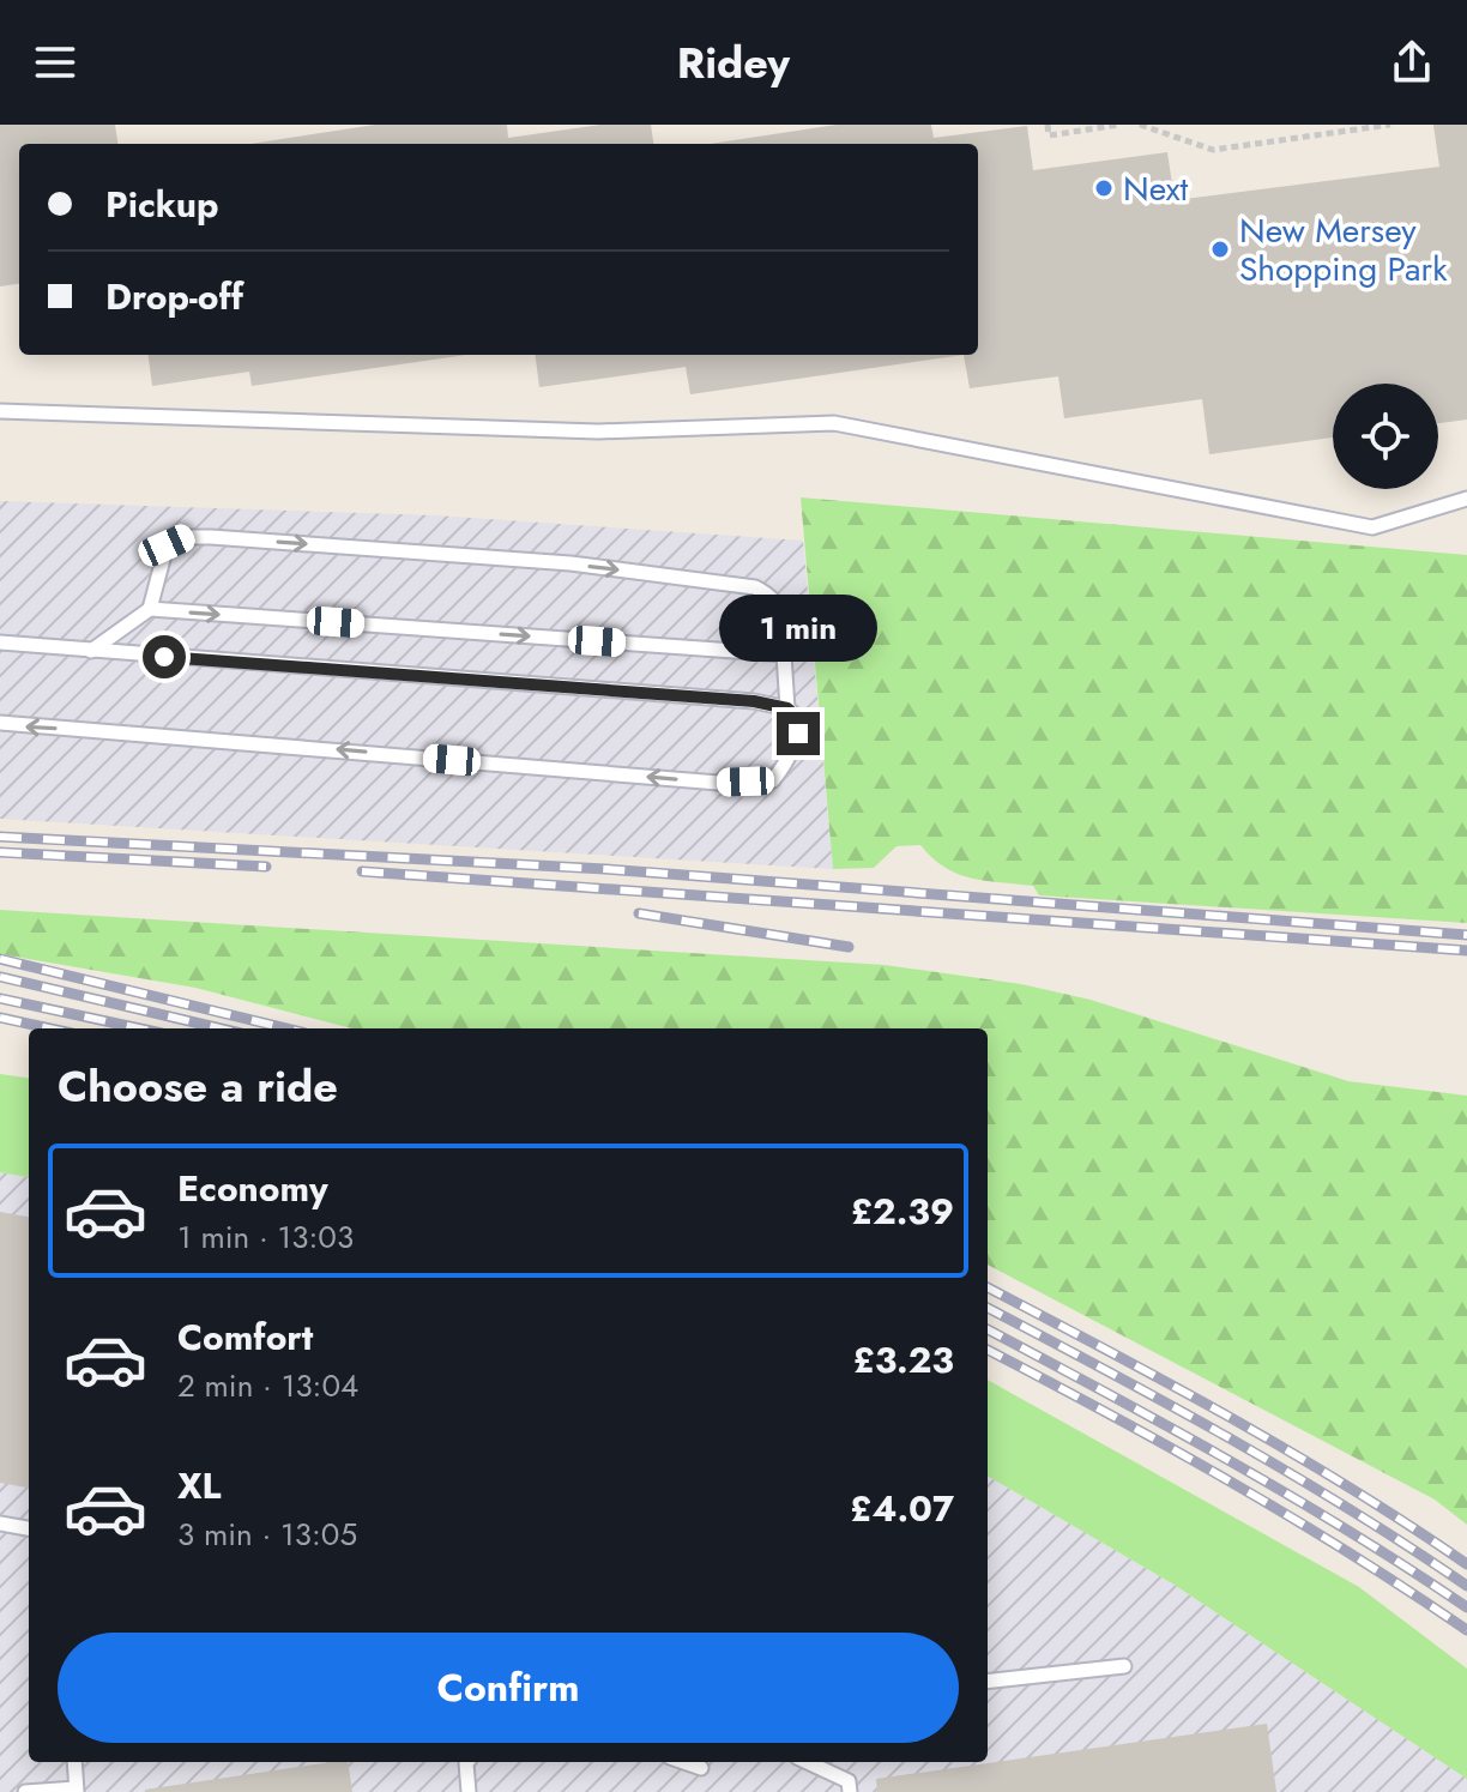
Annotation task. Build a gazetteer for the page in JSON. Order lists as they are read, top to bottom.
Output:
{
  "places": ["Next", "New Mersey Shopping Park"],
  "page": {
    "header": "Ridey",
    "banner": ["Pickup", "Drop-off"],
    "bubble": "1 min",
    "heading": "Choose a ride",
    "list": [
      {
        "name": "Economy",
        "note": "1 min · 13:03",
        "value": "£2.39"
      },
      {
        "name": "Comfort",
        "note": "2 min · 13:04",
        "value": "£3.23"
      },
      {
        "name": "XL",
        "note": "3 min · 13:05",
        "value": "£4.07"
      }
    ],
    "buttons": "Confirm"
  }
}
